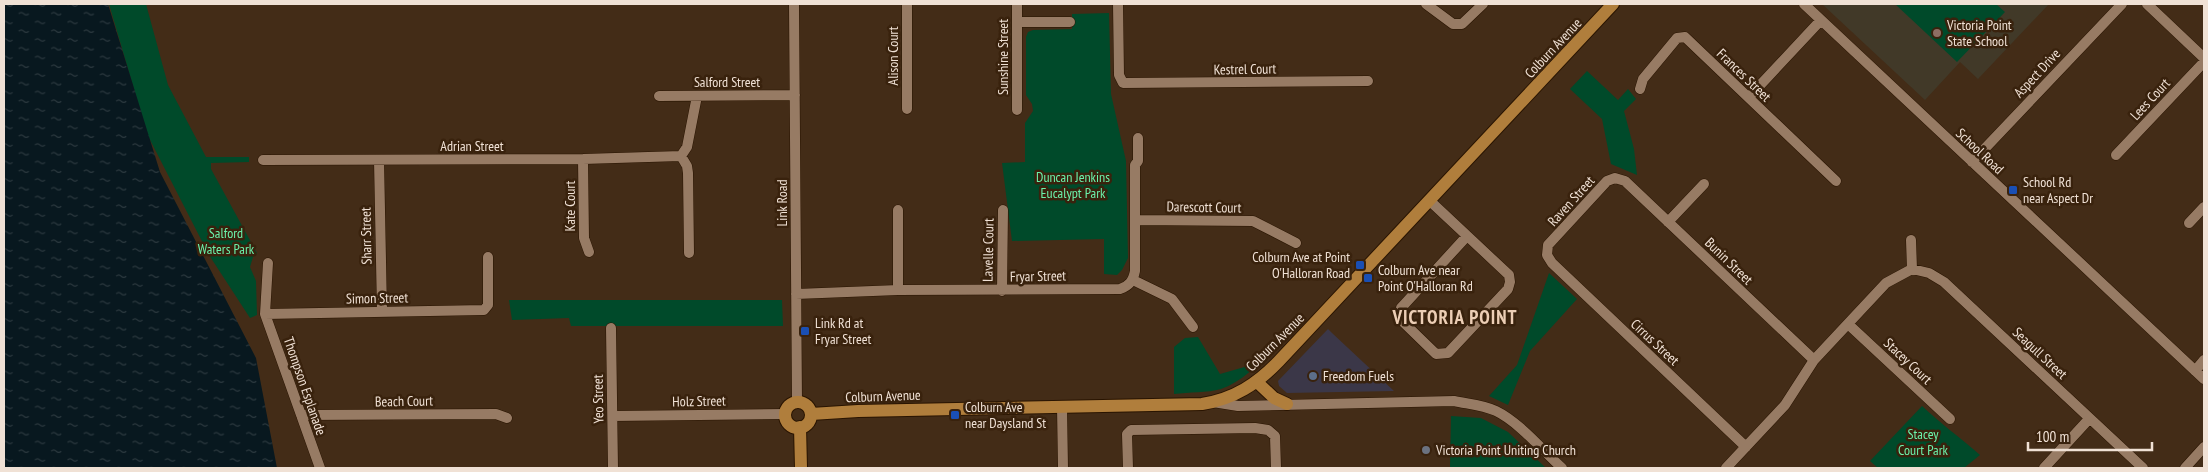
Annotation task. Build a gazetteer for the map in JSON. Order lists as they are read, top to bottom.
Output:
{
  "streets": {
    "main road": ["Colburn Avenue"],
    "street": [
      "Alison Court",
      "Sunshine Street",
      "Kestrel Court",
      "Aspect Drive",
      "Frances Street",
      "Salford Street",
      "Lees Court",
      "Adrian Street",
      "School Road",
      "Raven Street",
      "Link Road",
      "Kate Court",
      "Darescott Court",
      "Sharr Street",
      "Lavelle Court",
      "Bunin Street",
      "Fryar Street",
      "Simon Street",
      "Cirrus Street",
      "Seagull Street",
      "Stacey Court",
      "Thompson Esplanade",
      "Yeo Street",
      "Beach Court",
      "Holz Street"
    ]
  },
  "crossings": [
    ["Colburn Avenue", "Link Road"],
    ["Colburn Avenue", "Holz Street"],
    ["Aspect Drive", "School Road"],
    ["Salford Street", "Link Road"],
    ["Adrian Street", "Kate Court"],
    ["Adrian Street", "Sharr Street"],
    ["Raven Street", "Bunin Street"],
    ["Raven Street", "Cirrus Street"],
    ["Link Road", "Fryar Street"],
    ["Link Road", "Holz Street"],
    ["Sharr Street", "Simon Street"],
    ["Lavelle Court", "Fryar Street"],
    ["Simon Street", "Thompson Esplanade"],
    ["Thompson Esplanade", "Beach Court"],
    ["Yeo Street", "Holz Street"]
  ],
  "districts": ["VICTORIA POINT"],
  "parks": ["Duncan Jenkins Eucalypt Park", "Salford Waters Park", "Stacey Court Park"],
  "places": {
    "other": ["Victoria Point State School", "Freedom Fuels", "Victoria Point Uniting Church"],
    "transit": [
      "School Rd near Aspect Dr",
      "Colburn Ave at Point O'Halloran Road",
      "Colburn Ave near Point O'Halloran Rd",
      "Link Rd at Fryar Street",
      "Colburn Ave near Daysland St"
    ]
  },
  "scale_bar": "100 m"
}
